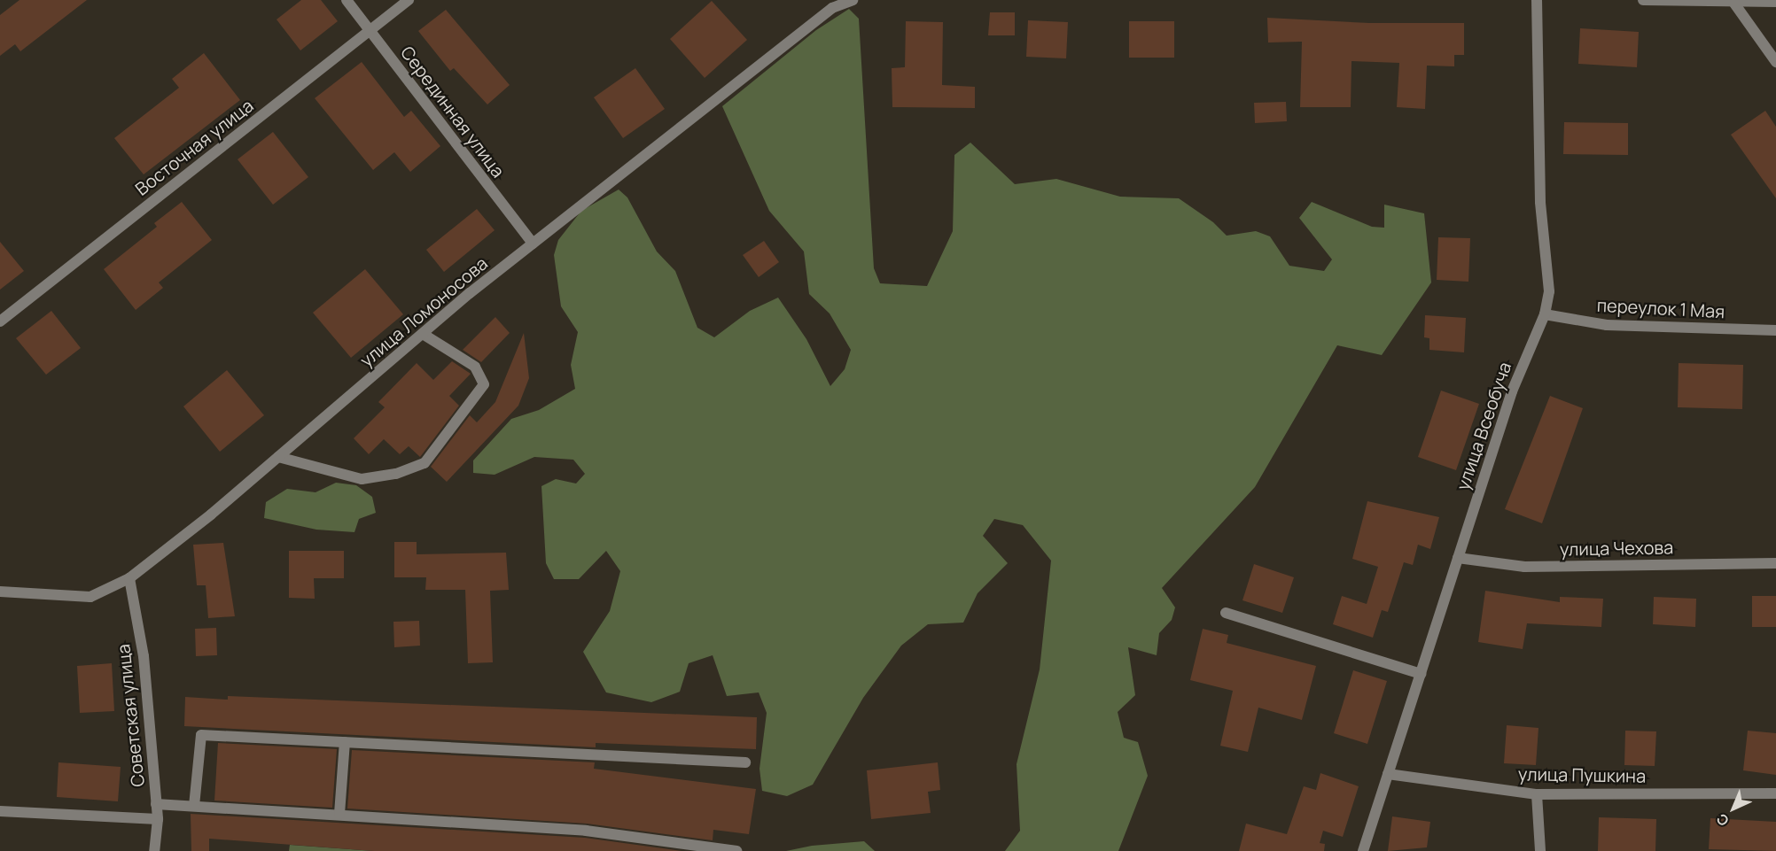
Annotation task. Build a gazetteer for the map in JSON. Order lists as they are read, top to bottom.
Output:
{
  "streets": {
    "street": [
      "Серединная улица",
      "Восточная улица",
      "переулок 1 Мая",
      "улица Ломоносова",
      "улица Всеобуча",
      "улица Чехова",
      "Советская улица",
      "улица Пушкина"
    ]
  },
  "crossings": [
    ["Серединная улица", "Восточная улица"],
    ["Серединная улица", "улица Ломоносова"],
    ["переулок 1 Мая", "улица Всеобуча"],
    ["улица Ломоносова", "Советская улица"],
    ["улица Всеобуча", "улица Чехова"],
    ["улица Всеобуча", "улица Пушкина"]
  ],
  "north": "bottom left"
}
